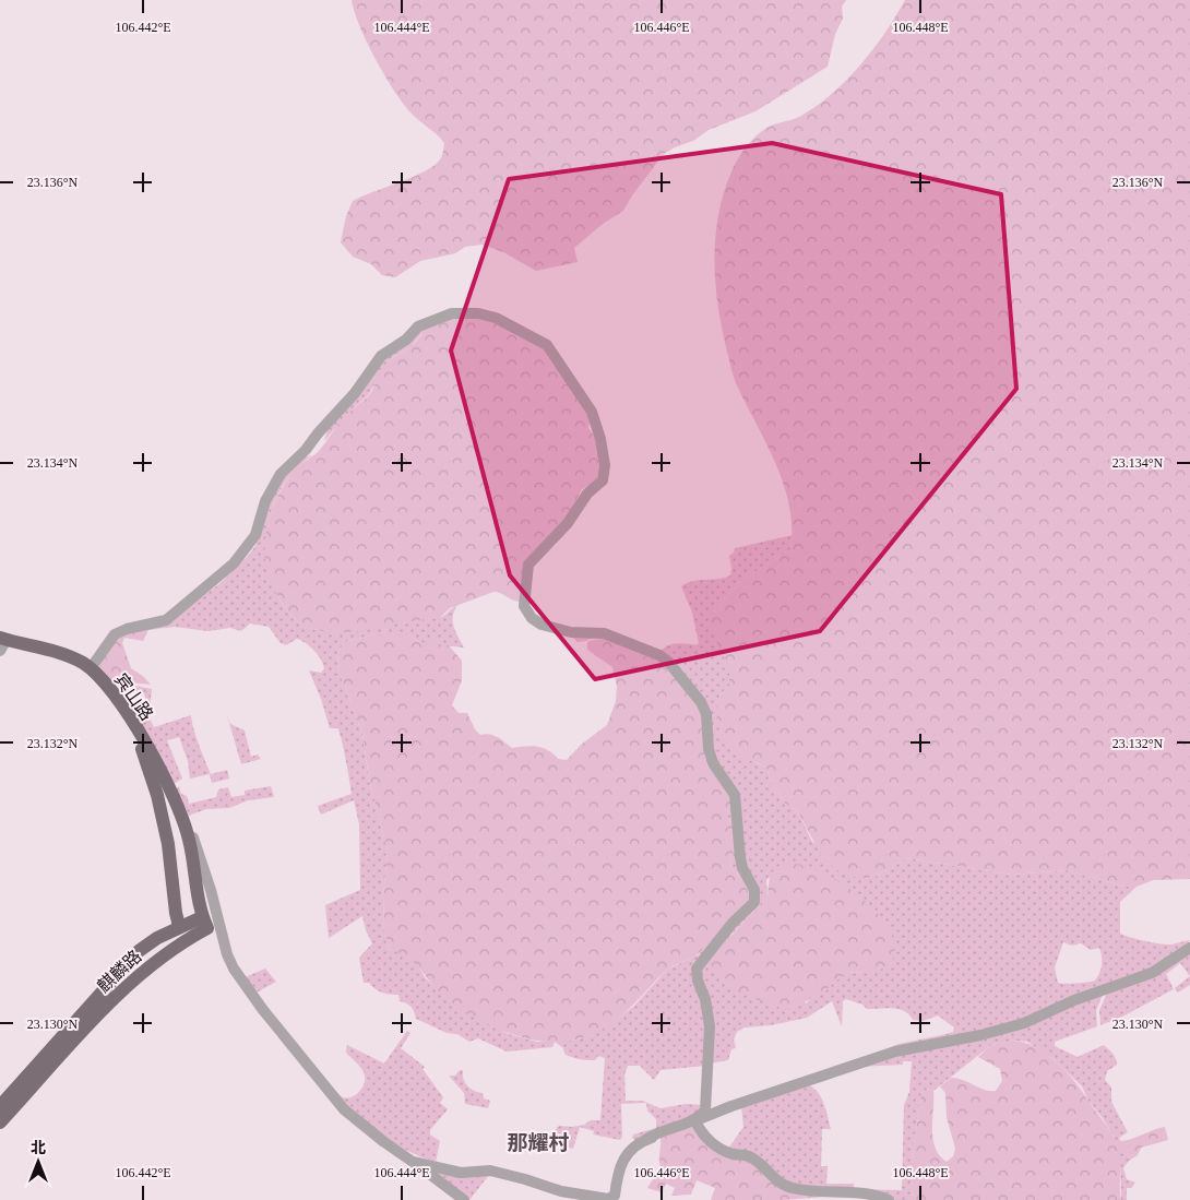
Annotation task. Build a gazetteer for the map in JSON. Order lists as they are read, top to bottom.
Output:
{
  "streets": {
    "main road": ["宾山路", "麒麟路"]
  },
  "crossings": [
    ["宾山路", "麒麟路"]
  ],
  "districts": ["那耀村"],
  "north": "top",
  "coordinates": [
    "106.442°E",
    "106.444°E",
    "106.446°E",
    "106.448°E",
    "23.136°N",
    "23.134°N",
    "23.132°N",
    "23.130°N"
  ]
}
